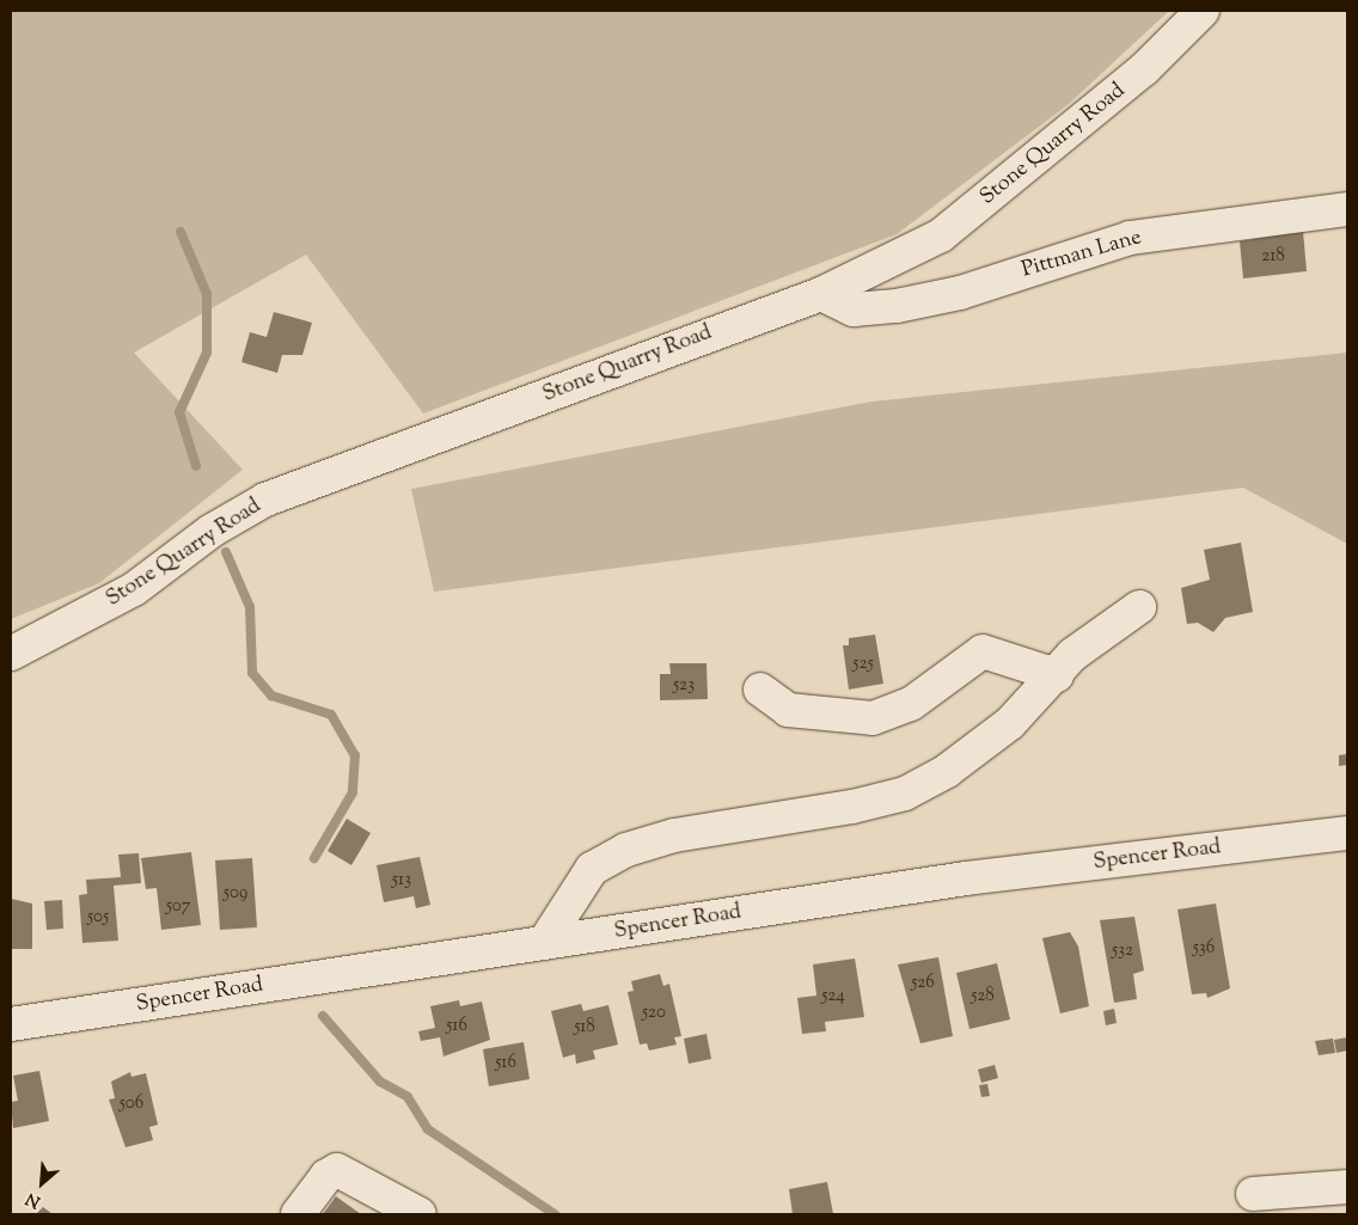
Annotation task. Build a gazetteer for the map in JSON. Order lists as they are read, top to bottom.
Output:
{
  "streets": {
    "street": ["Stone Quarry Road", "Pittman Lane", "Spencer Road"]
  },
  "crossings": [
    ["Stone Quarry Road", "Pittman Lane"]
  ],
  "house_numbers": [
    "218",
    "525",
    "523",
    "513",
    "509",
    "507",
    "505",
    "536",
    "532",
    "526",
    "524",
    "528",
    "520",
    "516",
    "518",
    "516",
    "506"
  ],
  "north": "bottom left"
}
